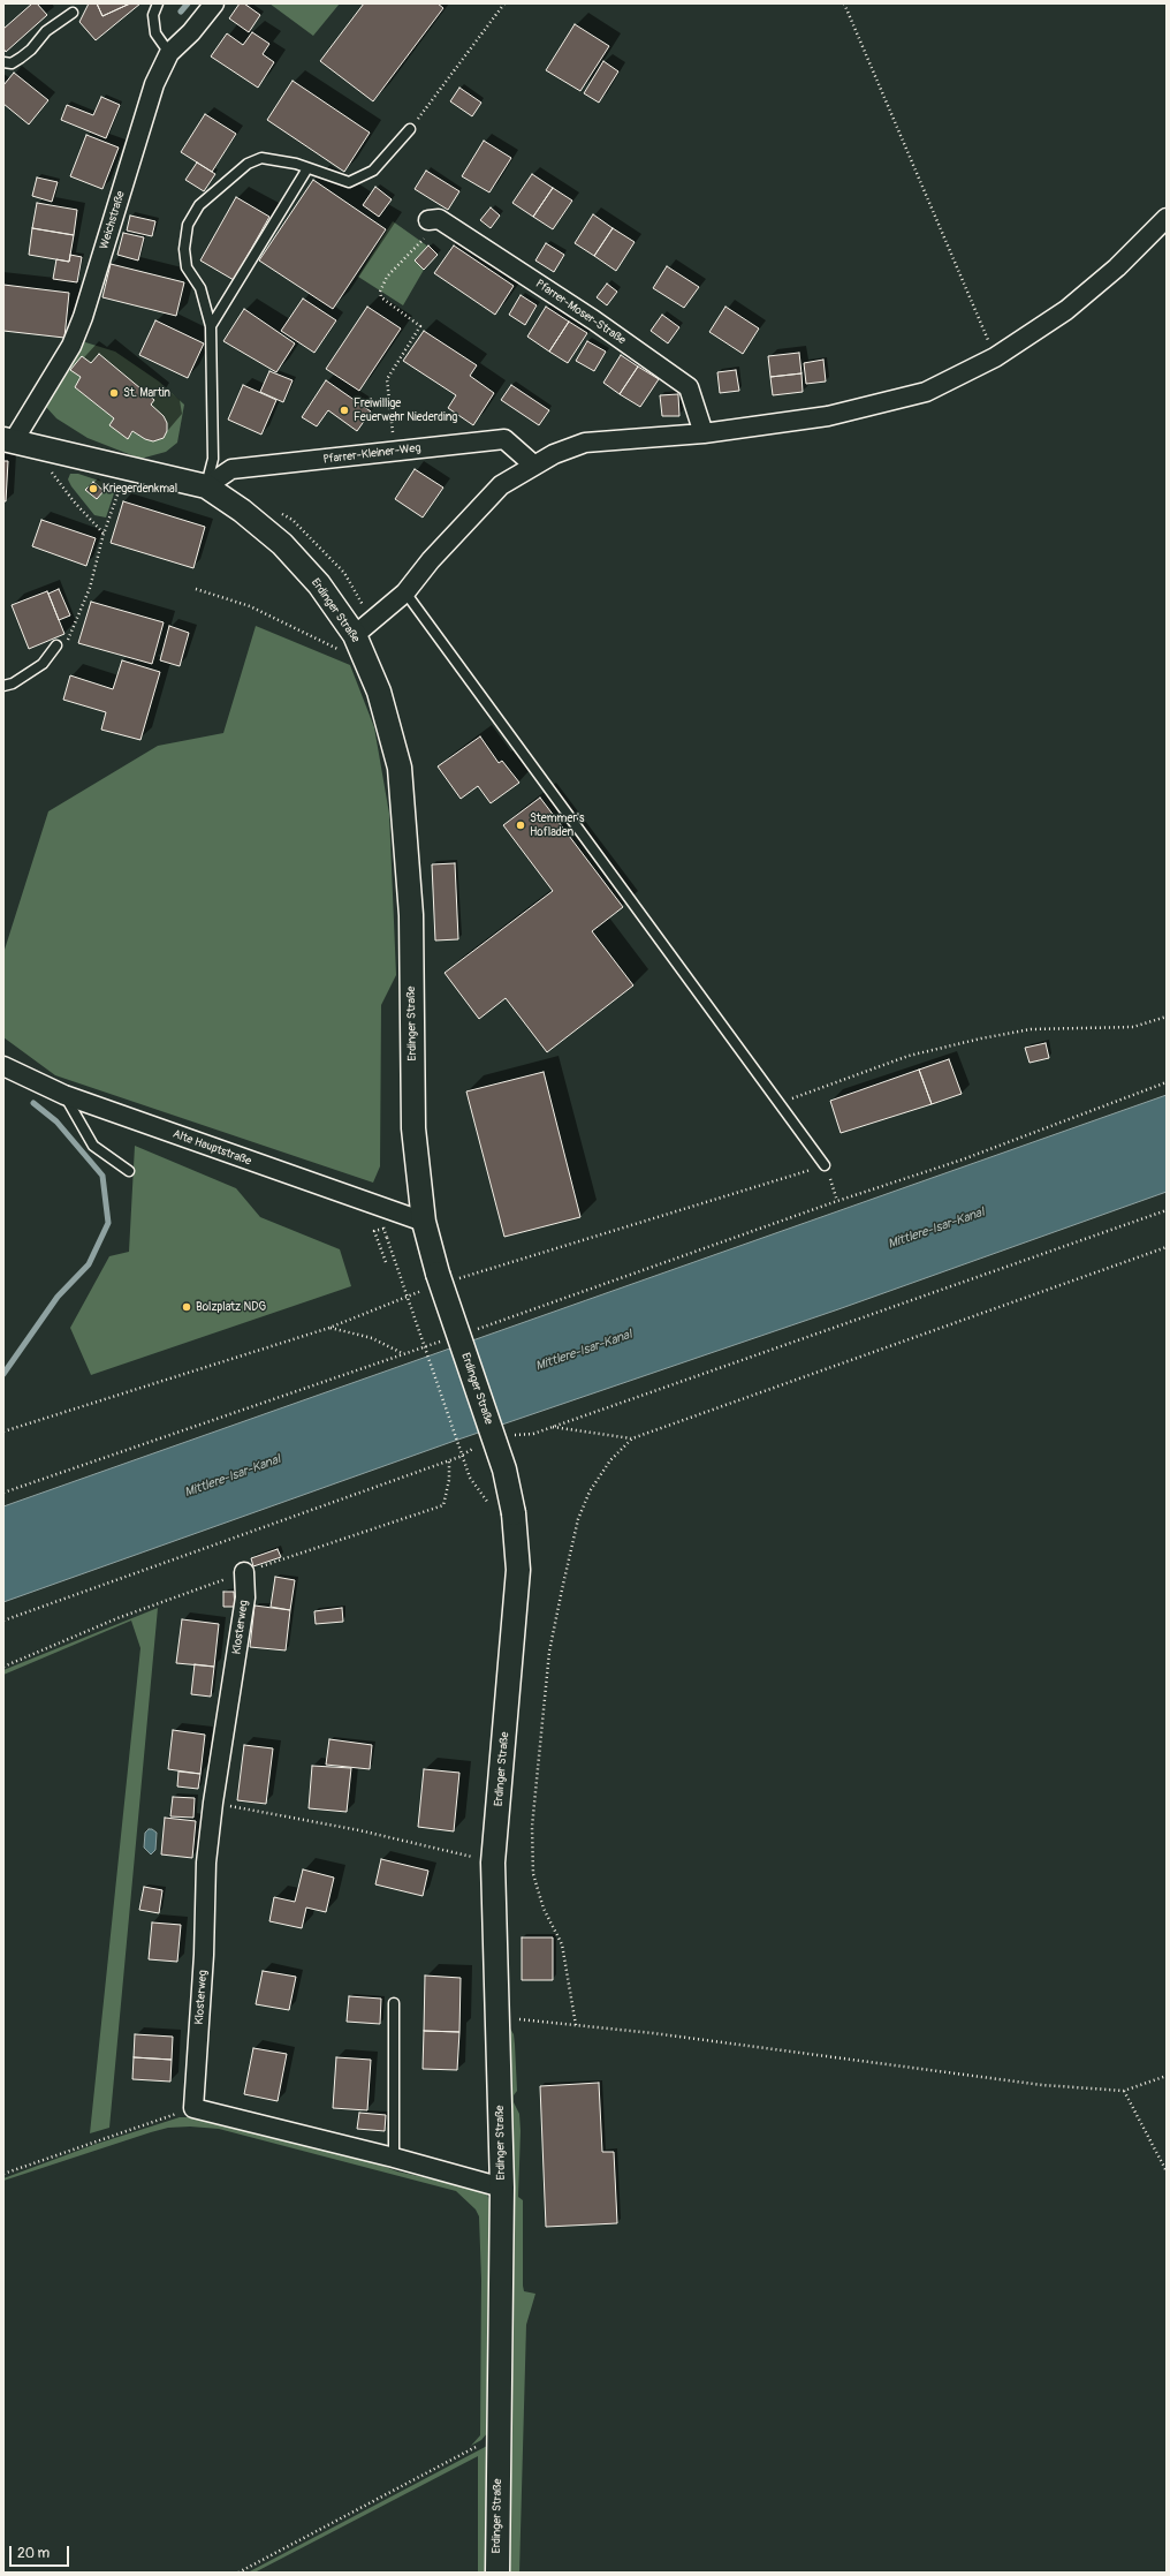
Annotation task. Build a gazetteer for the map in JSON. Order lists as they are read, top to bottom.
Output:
{
  "streets": {
    "street": [
      "Weichstraße",
      "Pfarrer-Moser-Straße",
      "Pfarrer-Kleiner-Weg",
      "Erdinger Straße",
      "Alte Hauptstraße",
      "Klosterweg"
    ]
  },
  "crossings": [
    ["Weichstraße", "Erdinger Straße"],
    ["Pfarrer-Kleiner-Weg", "Erdinger Straße"],
    ["Erdinger Straße", "Alte Hauptstraße"]
  ],
  "water": ["Mittlere-Isar-Kanal"],
  "places": [
    "St. Martin",
    "Freiwillige Feuerwehr Niederding",
    "Kriegerdenkmal",
    "Stemmer's Hofladen",
    "Bolzplatz NDG"
  ],
  "scale_bar": "20 m"
}
